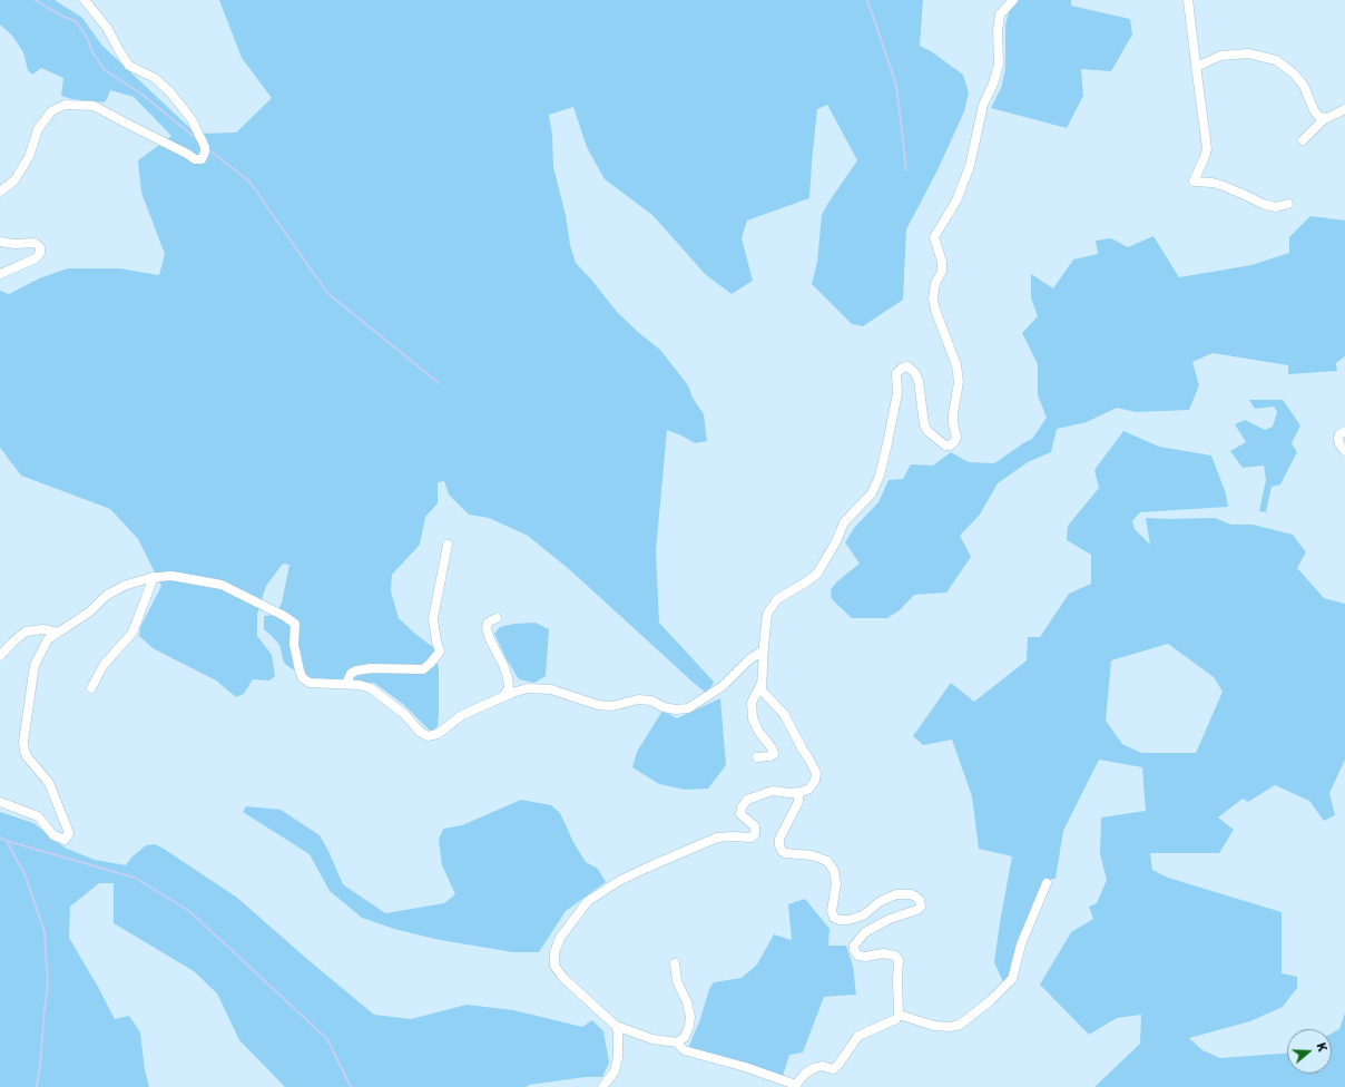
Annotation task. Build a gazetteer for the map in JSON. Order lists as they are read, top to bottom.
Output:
{
  "north": "right"
}
